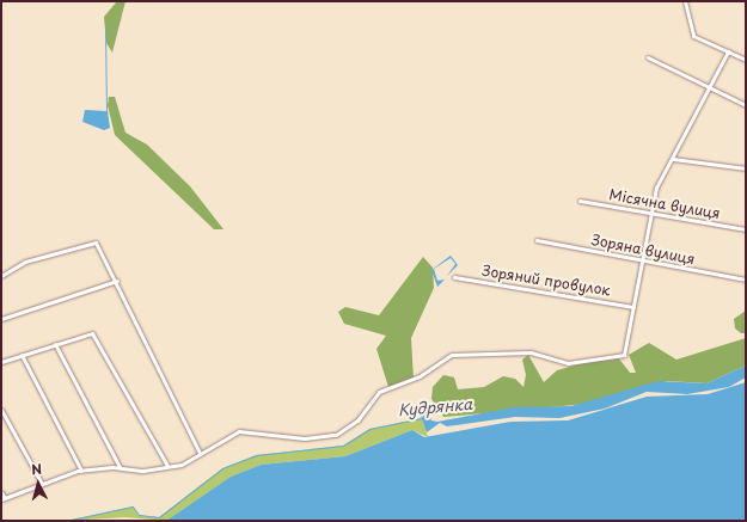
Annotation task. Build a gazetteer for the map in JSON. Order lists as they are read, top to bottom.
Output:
{
  "streets": {
    "street": ["Місячна вулиця", "Зоряна вулиця", "Зоряний провулок"]
  },
  "water": ["Кудрянка"],
  "north": "top"
}
